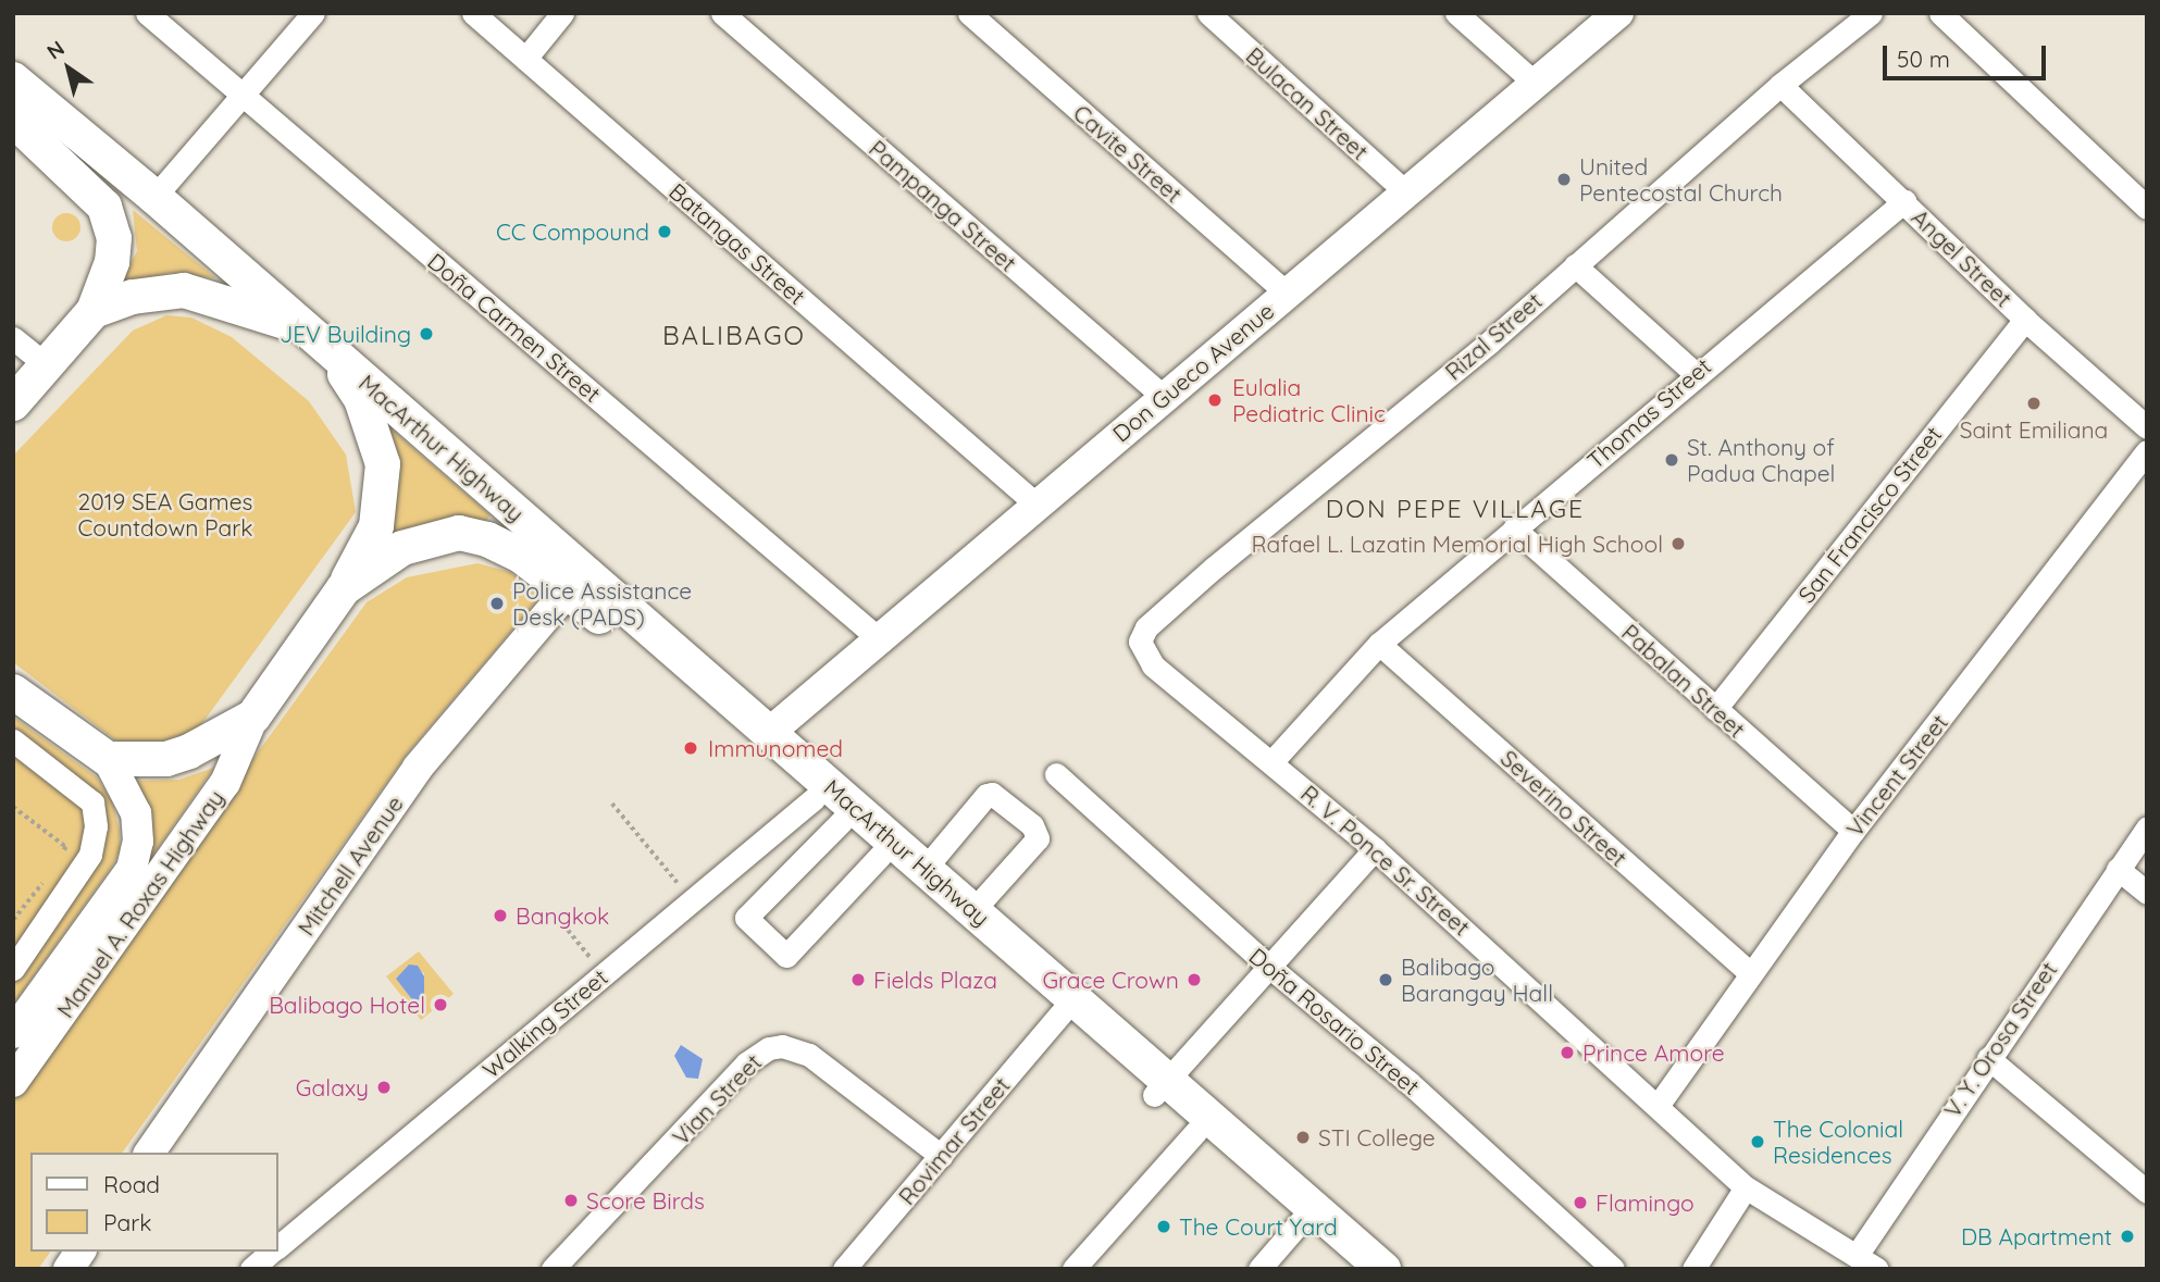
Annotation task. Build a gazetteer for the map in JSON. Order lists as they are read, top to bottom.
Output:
{
  "streets": {
    "highway": ["MacArthur Highway"],
    "main road": ["Don Gueco Avenue", "Mitchell Avenue", "Manuel A. Roxas Highway"],
    "street": [
      "Bulacan Street",
      "Cavite Street",
      "Pampanga Street",
      "Batangas Street",
      "Angel Street",
      "Doña Carmen Street",
      "Rizal Street",
      "Thomas Street",
      "San Francisco Street",
      "Pabalan Street",
      "Vincent Street",
      "Severino Street",
      "R. V. Ponce Sr. Street",
      "Doña Rosario Street",
      "Walking Street",
      "V. Y. Orosa Street",
      "Vian Street",
      "Rovimar Street"
    ]
  },
  "crossings": [
    ["Bulacan Street", "Don Gueco Avenue"],
    ["Cavite Street", "Don Gueco Avenue"],
    ["Pampanga Street", "Don Gueco Avenue"],
    ["Batangas Street", "Don Gueco Avenue"],
    ["Angel Street", "Rizal Street"],
    ["Angel Street", "Thomas Street"],
    ["Angel Street", "San Francisco Street"],
    ["Doña Carmen Street", "Don Gueco Avenue"],
    ["Rizal Street", "R. V. Ponce Sr. Street"],
    ["Don Gueco Avenue", "MacArthur Highway"],
    ["Thomas Street", "Pabalan Street"],
    ["Thomas Street", "Severino Street"],
    ["Thomas Street", "R. V. Ponce Sr. Street"],
    ["MacArthur Highway", "Mitchell Avenue"],
    ["MacArthur Highway", "Manuel A. Roxas Highway"],
    ["MacArthur Highway", "Walking Street"],
    ["MacArthur Highway", "Rovimar Street"],
    ["San Francisco Street", "Pabalan Street"],
    ["Pabalan Street", "Vincent Street"],
    ["Vincent Street", "Severino Street"],
    ["Vincent Street", "R. V. Ponce Sr. Street"],
    ["R. V. Ponce Sr. Street", "V. Y. Orosa Street"],
    ["Vian Street", "Rovimar Street"]
  ],
  "districts": ["BALIBAGO", "DON PEPE VILLAGE"],
  "parks": ["2019 SEA Games Countdown Park"],
  "places": [
    "United Pentecostal Church",
    "CC Compound",
    "JEV Building",
    "Eulalia Pediatric Clinic",
    "Saint Emiliana",
    "St. Anthony of Padua Chapel",
    "Rafael L. Lazatin Memorial High School",
    "Police Assistance Desk (PADS)",
    "Immunomed",
    "Bangkok",
    "Fields Plaza",
    "Grace Crown",
    "Balibago Barangay Hall",
    "Balibago Hotel",
    "Prince Amore",
    "Galaxy",
    "STI College",
    "The Colonial Residences",
    "Score Birds",
    "Flamingo",
    "The Court Yard",
    "DB Apartment"
  ],
  "legend": ["Road", "Park"],
  "scale_bar": "50 m",
  "north": "top left"
}
